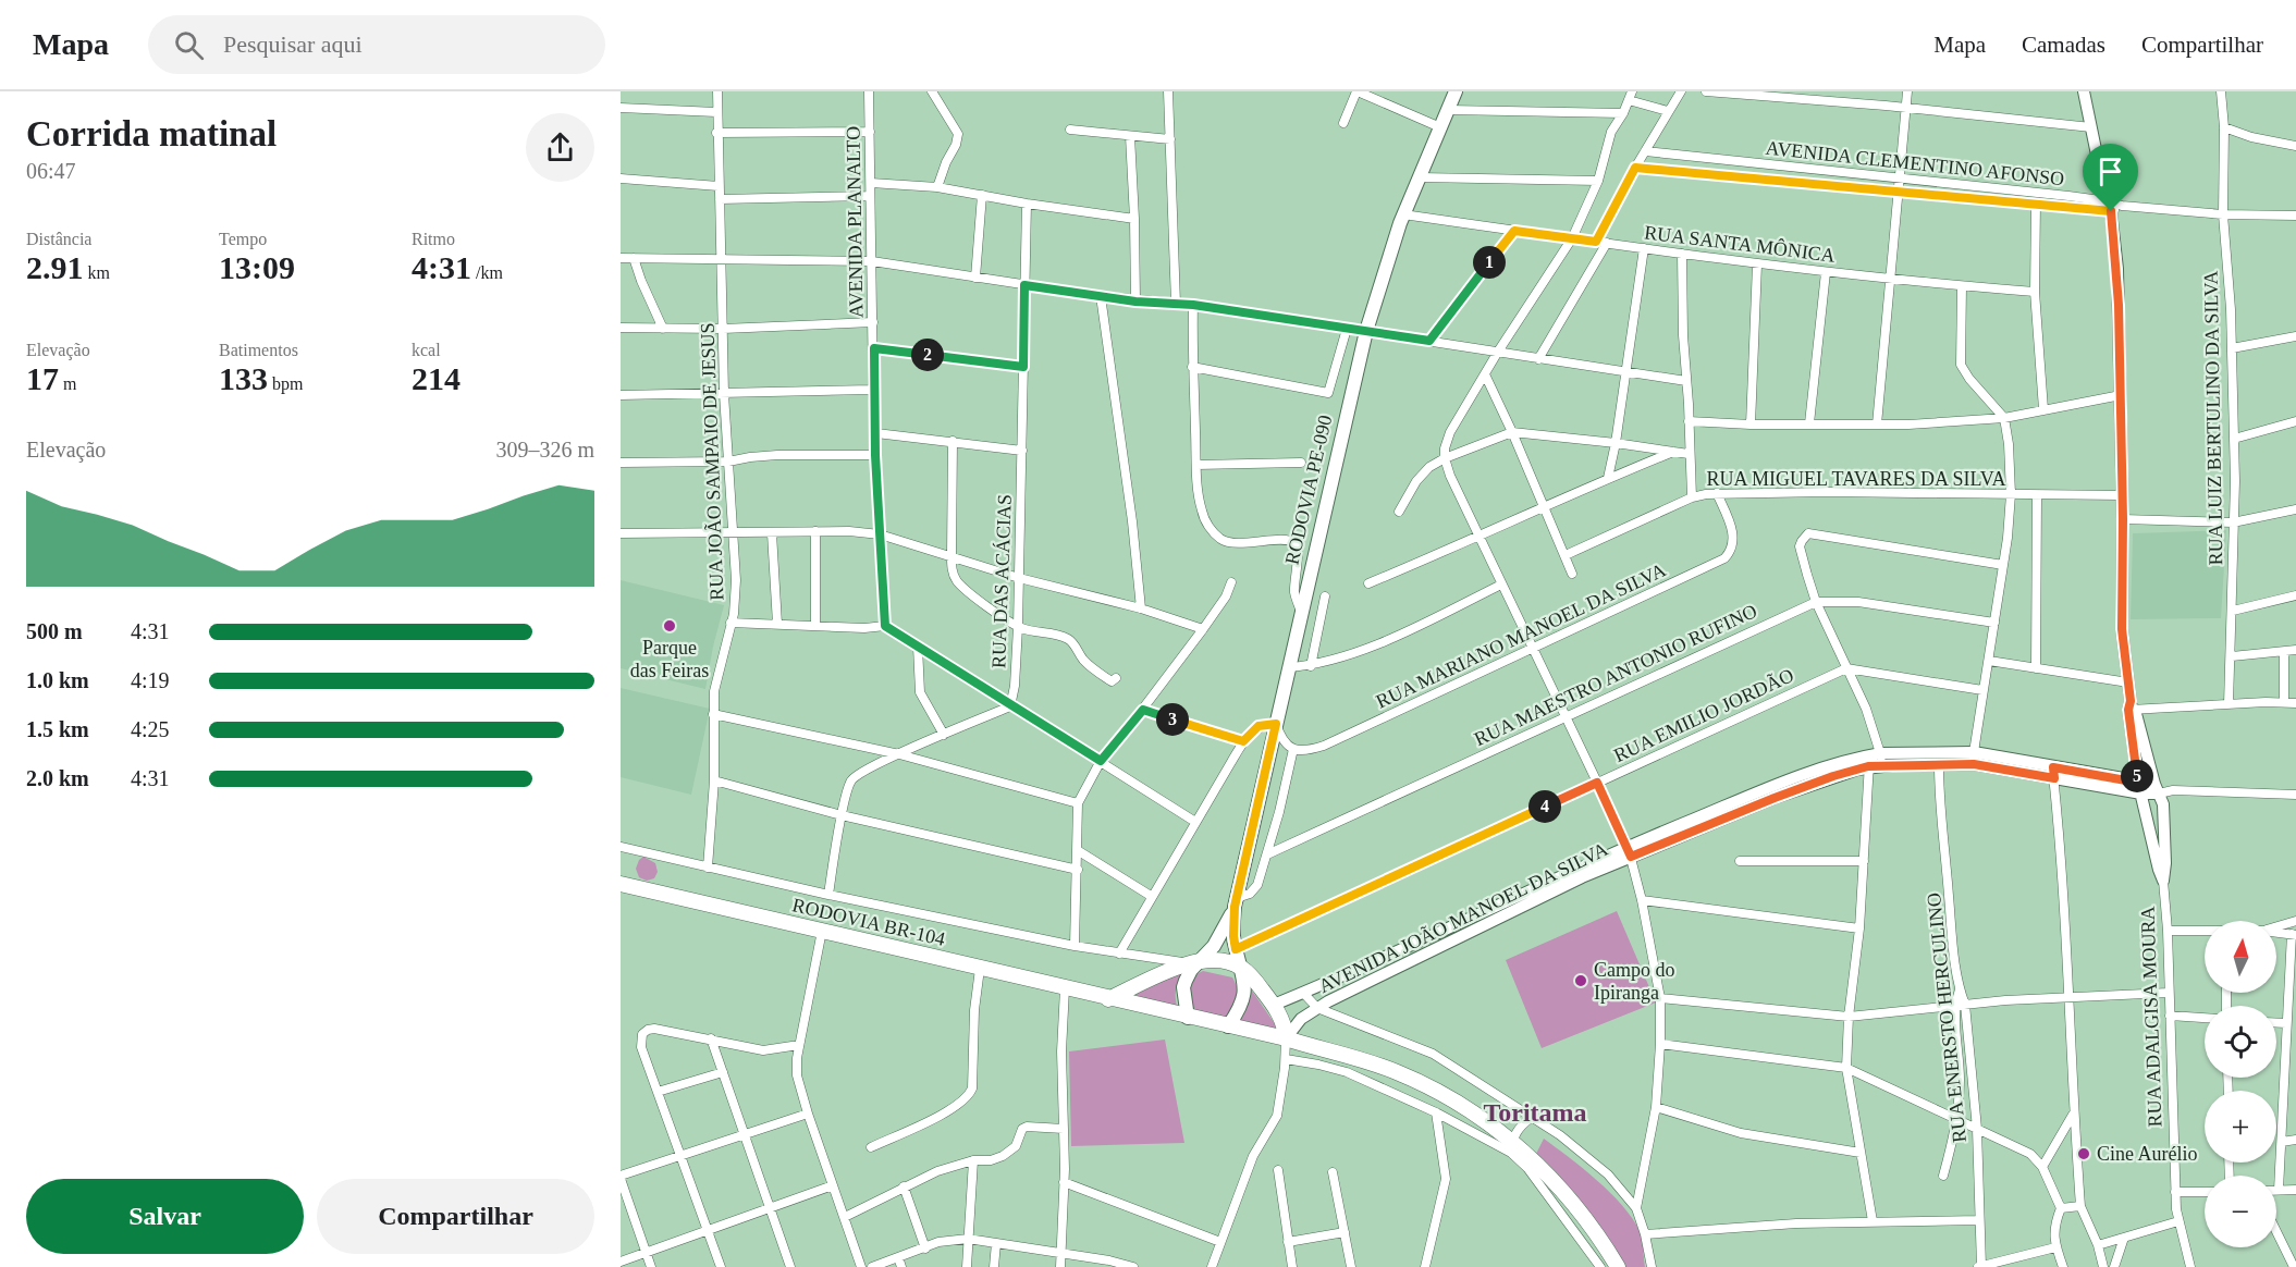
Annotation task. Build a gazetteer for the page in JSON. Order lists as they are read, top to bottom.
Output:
{
  "streets": {
    "highway": ["RODOVIA BR-104"],
    "main road": ["RODOVIA PE-090"],
    "street": [
      "AVENIDA CLEMENTINO AFONSO",
      "AVENIDA PLANALTO",
      "RUA SANTA MÔNICA",
      "RUA LUIZ BERTULINO DA SILVA",
      "RUA JOÃO SAMPAIO DE JESUS",
      "RUA MIGUEL TAVARES DA SILVA",
      "RUA DAS ACÁCIAS",
      "RUA MARIANO MANOEL DA SILVA",
      "RUA MAESTRO ANTONIO RUFINO",
      "RUA EMILIO JORDÃO",
      "AVENIDA JOÃO MANOEL DA SILVA",
      "RUA ADALGISA MOURA",
      "RUA ENERSTO HERCULINO"
    ]
  },
  "crossings": [
    ["RUA SANTA MÔNICA", "RODOVIA PE-090"],
    ["RUA MIGUEL TAVARES DA SILVA", "RUA MARIANO MANOEL DA SILVA"],
    ["RODOVIA PE-090", "RUA EMILIO JORDÃO"],
    ["RODOVIA PE-090", "RODOVIA BR-104"],
    ["AVENIDA JOÃO MANOEL DA SILVA", "RODOVIA BR-104"],
    ["AVENIDA JOÃO MANOEL DA SILVA", "RUA ENERSTO HERCULINO"]
  ],
  "districts": ["Toritama"],
  "places": ["Parque das Feiras", "Campo do Ipiranga", "Cine Aurélio"],
  "north": "top",
  "page": {
    "header": "Mapa",
    "search": "Pesquisar aqui",
    "nav": ["Mapa", "Camadas", "Compartilhar"],
    "heading": ["Corrida matinal", "06:47"],
    "stats": [
      ["Distância", "2.91 km"],
      ["Tempo", "13:09"],
      ["Ritmo", "4:31 /km"],
      ["Elevação", "17 m"],
      ["Batimentos", "133 bpm"],
      ["kcal", "214"]
    ],
    "pins": [
      "1",
      "2",
      "3",
      "5",
      "4"
    ],
    "chart": ["Elevação", "309–326 m"],
    "list": [
      {
        "name": "500 m",
        "note": "4:31"
      },
      {
        "name": "1.0 km",
        "note": "4:19"
      },
      {
        "name": "1.5 km",
        "note": "4:25"
      },
      {
        "name": "2.0 km",
        "note": "4:31"
      }
    ],
    "map_buttons": ["+", "−"],
    "buttons": ["Salvar", "Compartilhar"]
  }
}
